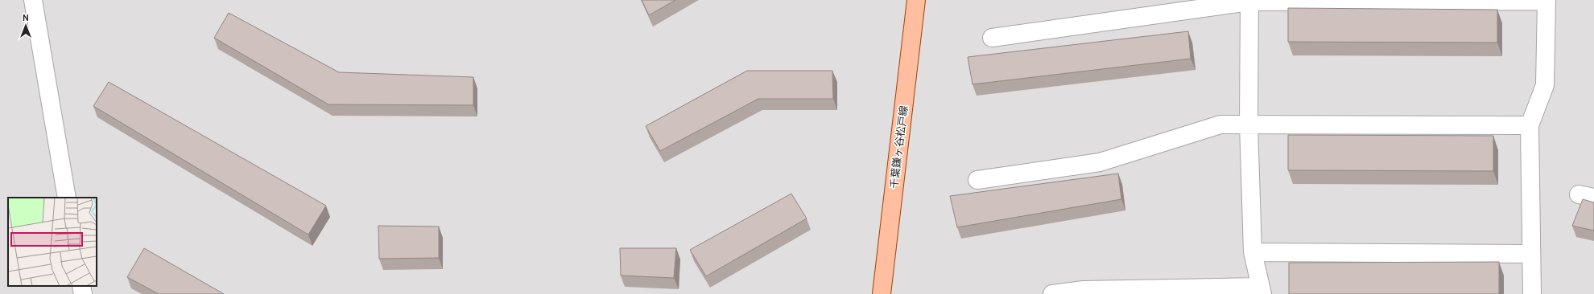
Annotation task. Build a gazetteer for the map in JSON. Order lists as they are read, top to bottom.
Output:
{
  "streets": {
    "main road": ["千葉鎌ヶ谷松戸線"]
  },
  "north": "top"
}
